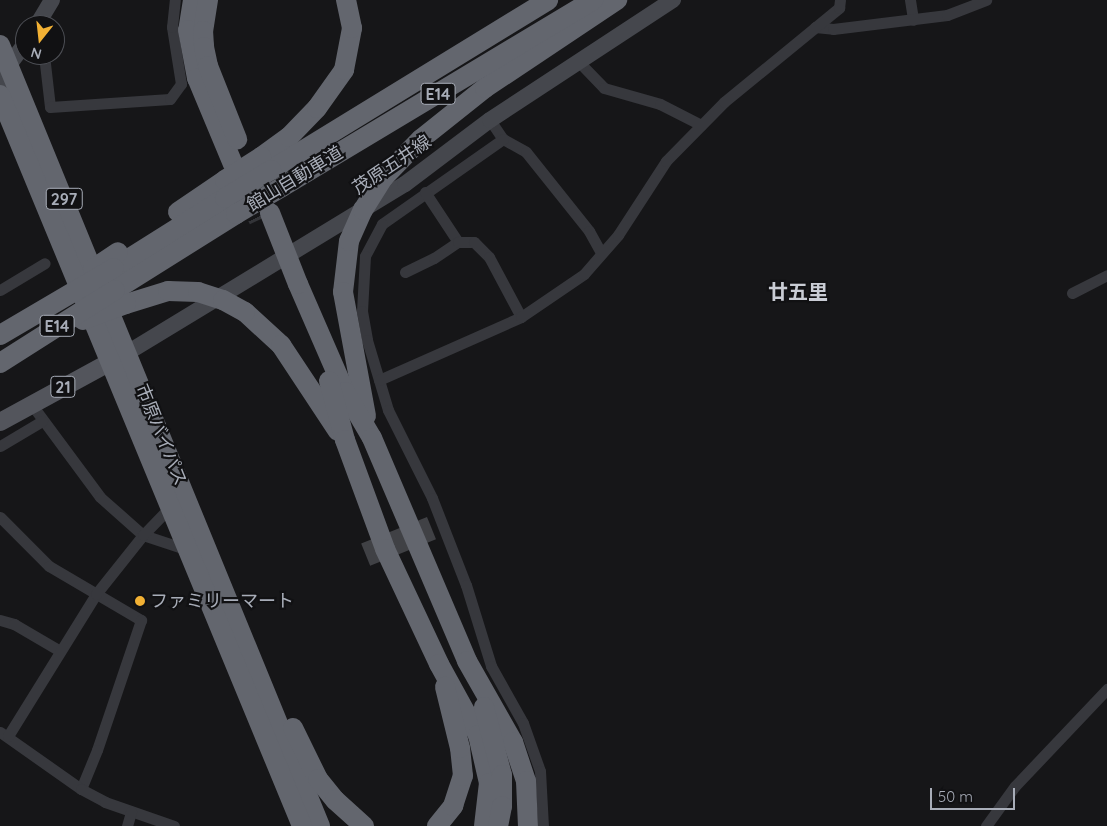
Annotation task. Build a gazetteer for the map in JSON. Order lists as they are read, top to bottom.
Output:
{
  "streets": {
    "highway": [
      "E14",
      "館山自動車道",
      "297",
      "市原バイパス"
    ],
    "main road": ["茂原五井線", "21"]
  },
  "crossings": [
    ["茂原五井線", "21"],
    ["茂原五井線", "市原バイパス"],
    ["21", "市原バイパス"]
  ],
  "districts": ["廿五里"],
  "places": ["ファミリーマート"],
  "scale_bar": "50 m",
  "north": "bottom"
}
